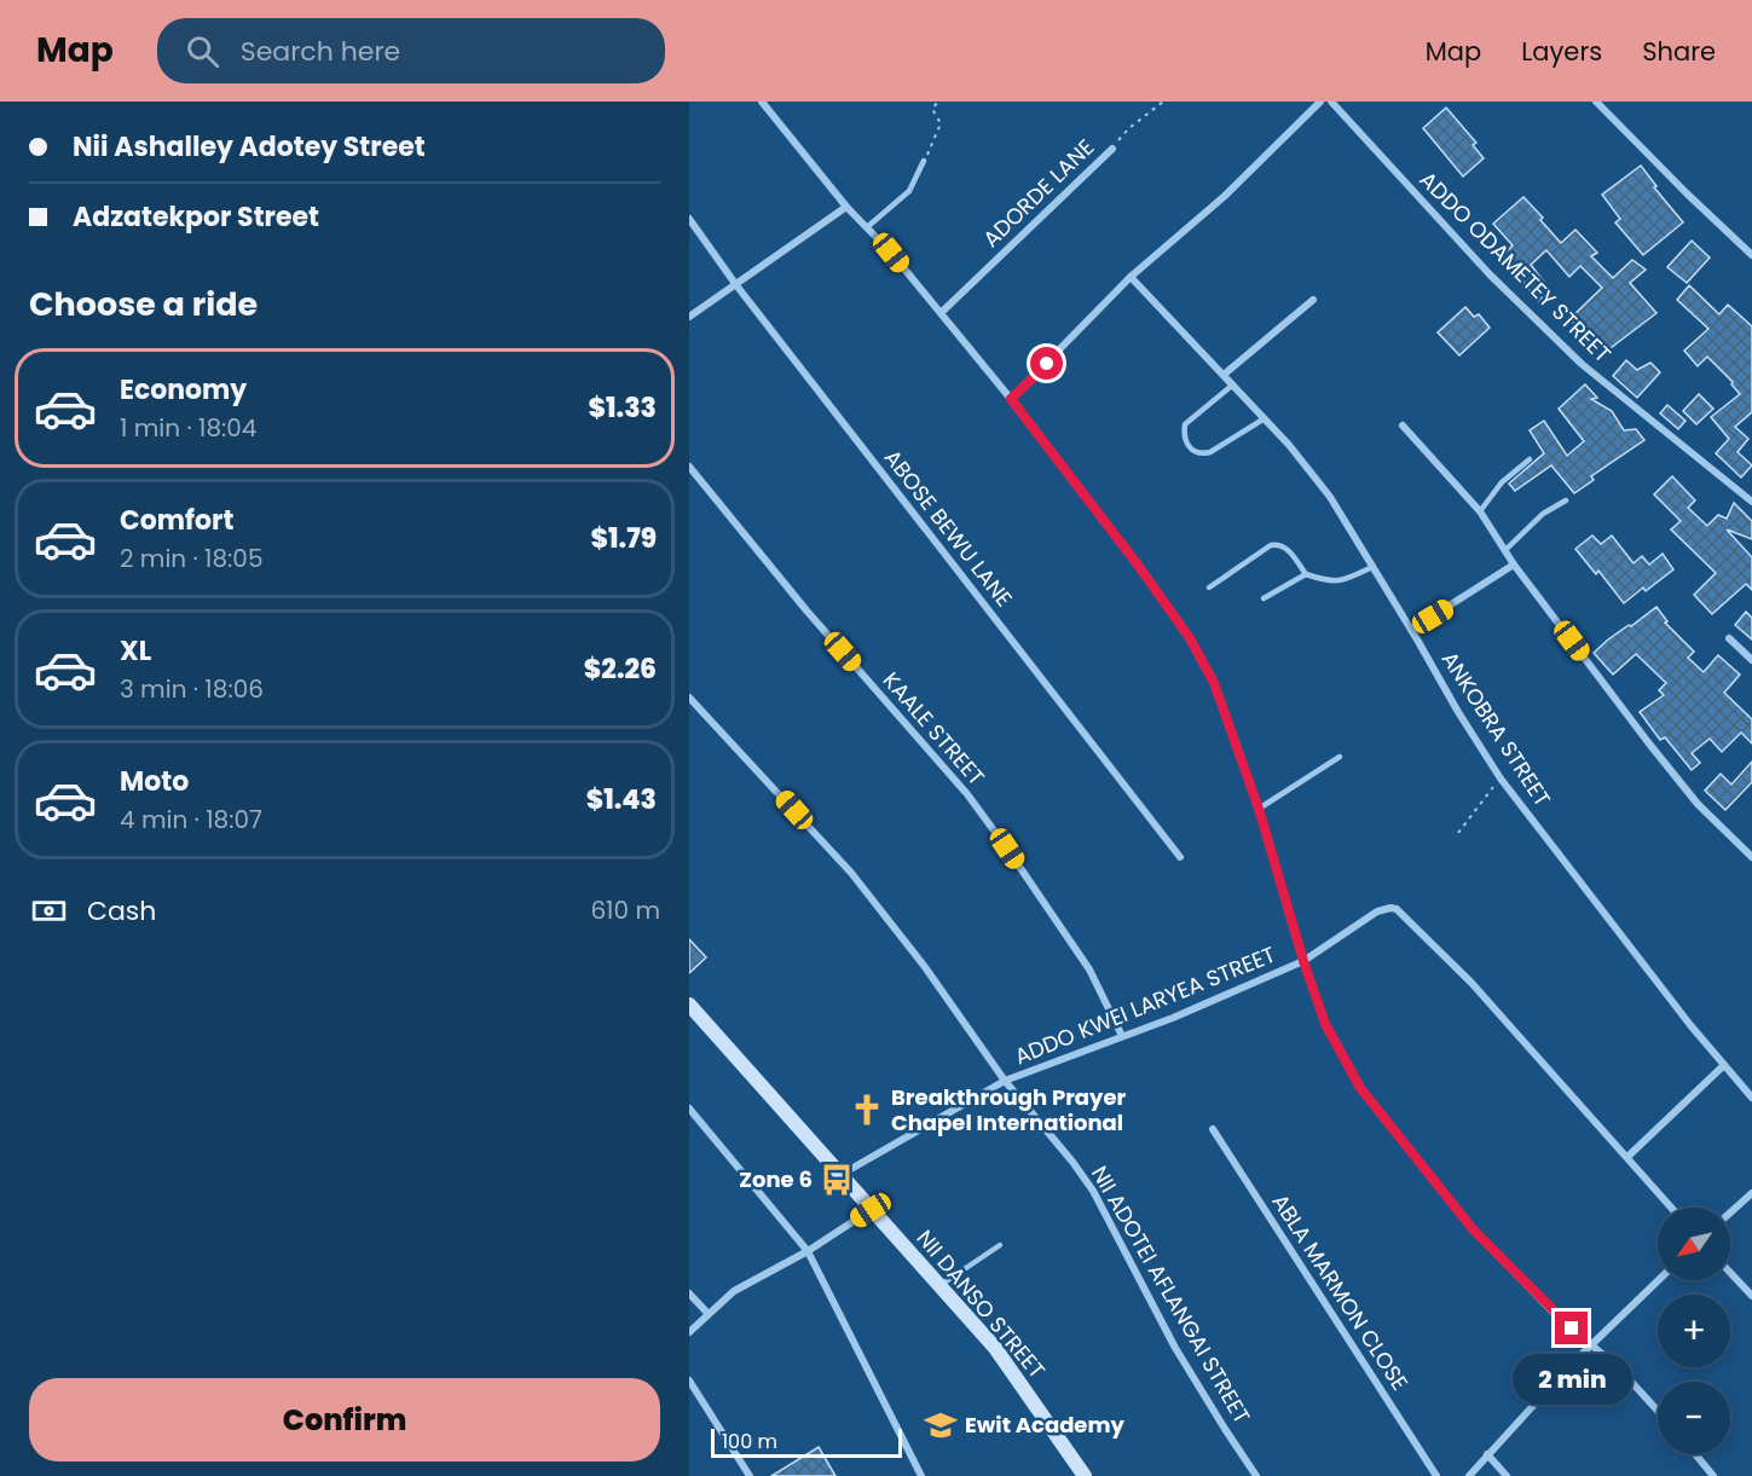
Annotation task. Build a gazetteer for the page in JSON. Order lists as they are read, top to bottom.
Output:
{
  "streets": {
    "street": [
      "ADORDE LANE",
      "ADDO ODAMETEY STREET",
      "ABOSE BEWU LANE",
      "KAALE STREET",
      "ANKOBRA STREET",
      "ADDO KWEI LARYEA STREET",
      "ABLA MARMON CLOSE",
      "NII ADOTEI AFLANGAI STREET",
      "NII DANSO STREET"
    ]
  },
  "crossings": [
    ["KAALE STREET", "ADDO KWEI LARYEA STREET"],
    ["ADDO KWEI LARYEA STREET", "NII ADOTEI AFLANGAI STREET"],
    ["ADDO KWEI LARYEA STREET", "NII DANSO STREET"]
  ],
  "places": {
    "church": ["Breakthrough Prayer Chapel International"],
    "bus stop": ["Zone 6"],
    "school or university": ["Ewit Academy"]
  },
  "scale_bar": "100 m",
  "north": "bottom left",
  "page": {
    "header": "Map",
    "search": "Search here",
    "nav": ["Map", "Layers", "Share"],
    "banner": ["Nii Ashalley Adotey Street", "Adzatekpor Street"],
    "heading": "Choose a ride",
    "list": [
      {
        "name": "Economy",
        "note": "1 min · 18:04",
        "value": "$1.33"
      },
      {
        "name": "Comfort",
        "note": "2 min · 18:05",
        "value": "$1.79"
      },
      {
        "name": "XL",
        "note": "3 min · 18:06",
        "value": "$2.26"
      },
      {
        "name": "Moto",
        "note": "4 min · 18:07",
        "value": "$1.43"
      }
    ],
    "pay": ["Cash", "610 m"],
    "map_buttons": ["+", "−"],
    "bubble": "2 min",
    "buttons": "Confirm",
    "scale": "100 m"
  }
}
